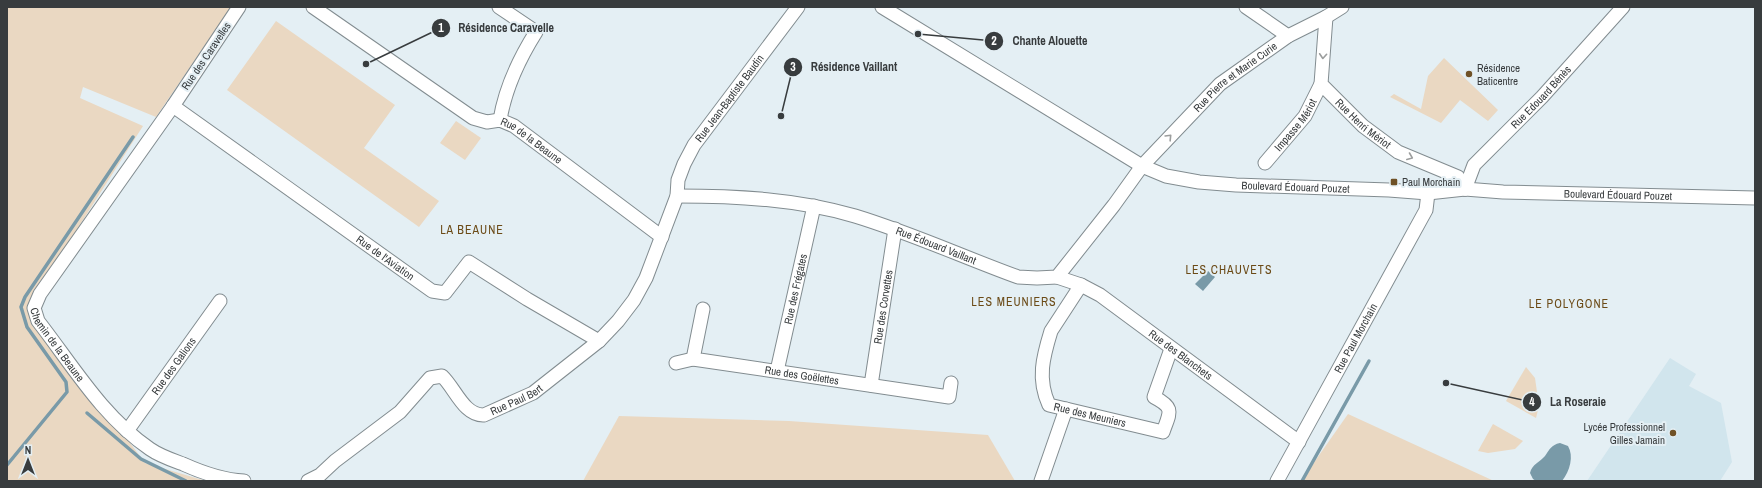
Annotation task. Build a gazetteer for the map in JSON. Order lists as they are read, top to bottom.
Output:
{
  "streets": {
    "street": [
      "Rue des Caravelles",
      "Rue Pierre et Marie Curie",
      "Rue Edouard Bénès",
      "Rue Jean-Baptiste Baudin",
      "Rue Henri Mériot",
      "Impasse Mériot",
      "Rue de la Beaune",
      "Boulevard Édouard Pouzet",
      "Rue Édouard Vaillant",
      "Rue de l'Aviation",
      "Rue des Frégates",
      "Rue des Corvettes",
      "Rue Paul Morchain",
      "Chemin de la Beaune",
      "Rue des Blanchets",
      "Rue des Galions",
      "Rue des Goëlettes",
      "Rue Paul Bert",
      "Rue des Meuniers"
    ]
  },
  "crossings": [
    ["Rue des Caravelles", "Rue de l'Aviation"],
    ["Rue des Caravelles", "Chemin de la Beaune"],
    ["Rue Pierre et Marie Curie", "Boulevard Édouard Pouzet"],
    ["Rue Edouard Bénès", "Rue Henri Mériot"],
    ["Rue Edouard Bénès", "Boulevard Édouard Pouzet"],
    ["Rue Jean-Baptiste Baudin", "Rue Édouard Vaillant"],
    ["Rue Jean-Baptiste Baudin", "Rue Paul Bert"],
    ["Rue Henri Mériot", "Impasse Mériot"],
    ["Rue Henri Mériot", "Boulevard Édouard Pouzet"],
    ["Rue de la Beaune", "Rue Paul Bert"],
    ["Boulevard Édouard Pouzet", "Rue Paul Morchain"],
    ["Rue Édouard Vaillant", "Rue des Frégates"],
    ["Rue Édouard Vaillant", "Rue des Corvettes"],
    ["Rue Édouard Vaillant", "Rue des Blanchets"],
    ["Rue Édouard Vaillant", "Rue Paul Bert"],
    ["Rue de l'Aviation", "Chemin de la Beaune"],
    ["Rue de l'Aviation", "Rue Paul Bert"],
    ["Rue des Frégates", "Rue des Goëlettes"],
    ["Rue des Corvettes", "Rue des Goëlettes"],
    ["Rue Paul Morchain", "Rue des Blanchets"],
    ["Chemin de la Beaune", "Rue des Galions"],
    ["Rue des Blanchets", "Rue des Meuniers"]
  ],
  "one_way": ["Rue Pierre et Marie Curie", "Rue Henri Mériot"],
  "districts": [
    "LA BEAUNE",
    "LES CHAUVETS",
    "LES MEUNIERS",
    "LE POLYGONE"
  ],
  "places": {
    "other": [
      "Chante Alouette",
      "Résidence Caravelle",
      "Résidence Baticentre",
      "Résidence Vaillant",
      "La Roseraie",
      "Lycée Professionnel Gilles Jamain"
    ],
    "transit": ["Paul Morchain"]
  },
  "north": "top"
}
